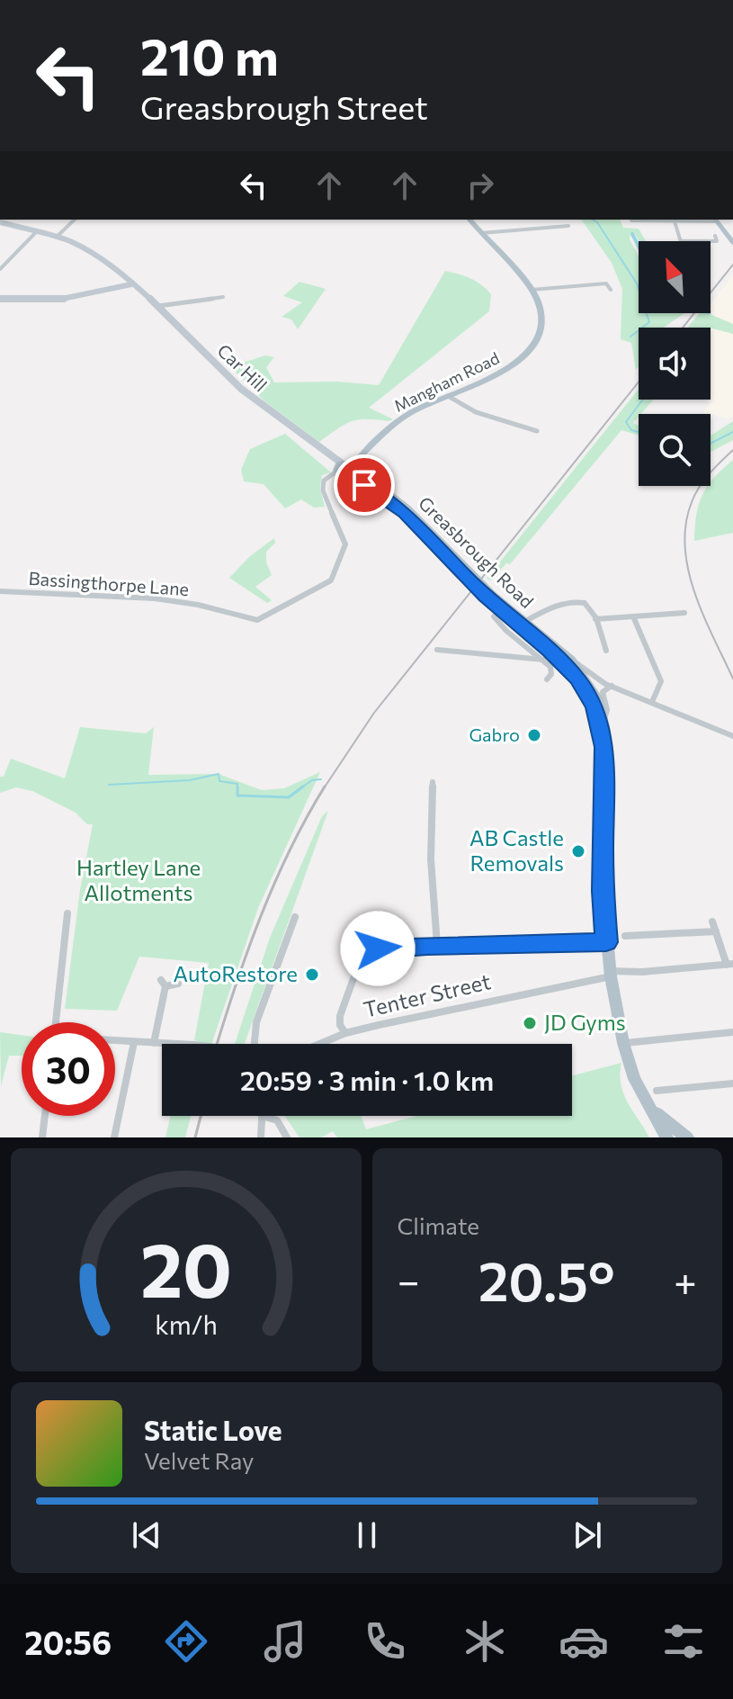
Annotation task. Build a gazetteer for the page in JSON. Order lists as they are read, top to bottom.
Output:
{
  "streets": {
    "main road": ["Car Hill", "Mangham Road", "Greasbrough Road"],
    "street": ["Bassingthorpe Lane", "Tenter Street"]
  },
  "crossings": [
    ["Car Hill", "Bassingthorpe Lane"],
    ["Mangham Road", "Greasbrough Road"]
  ],
  "parks": ["Hartley Lane Allotments"],
  "places": [
    "Gabro",
    "AB Castle Removals",
    "AutoRestore",
    "JD Gyms"
  ],
  "north": "top left",
  "page": {
    "turn": ["210 m", "Greasbrough Street"],
    "limit": "30",
    "trip": "20:59 · 3 min · 1.0 km",
    "tile": "Climate",
    "heat": ["−", "20.5°", "+"],
    "song": ["Static Love", "Velvet Ray"],
    "tabs": "20:56",
    "gauge": ["20", "km/h"]
  }
}
